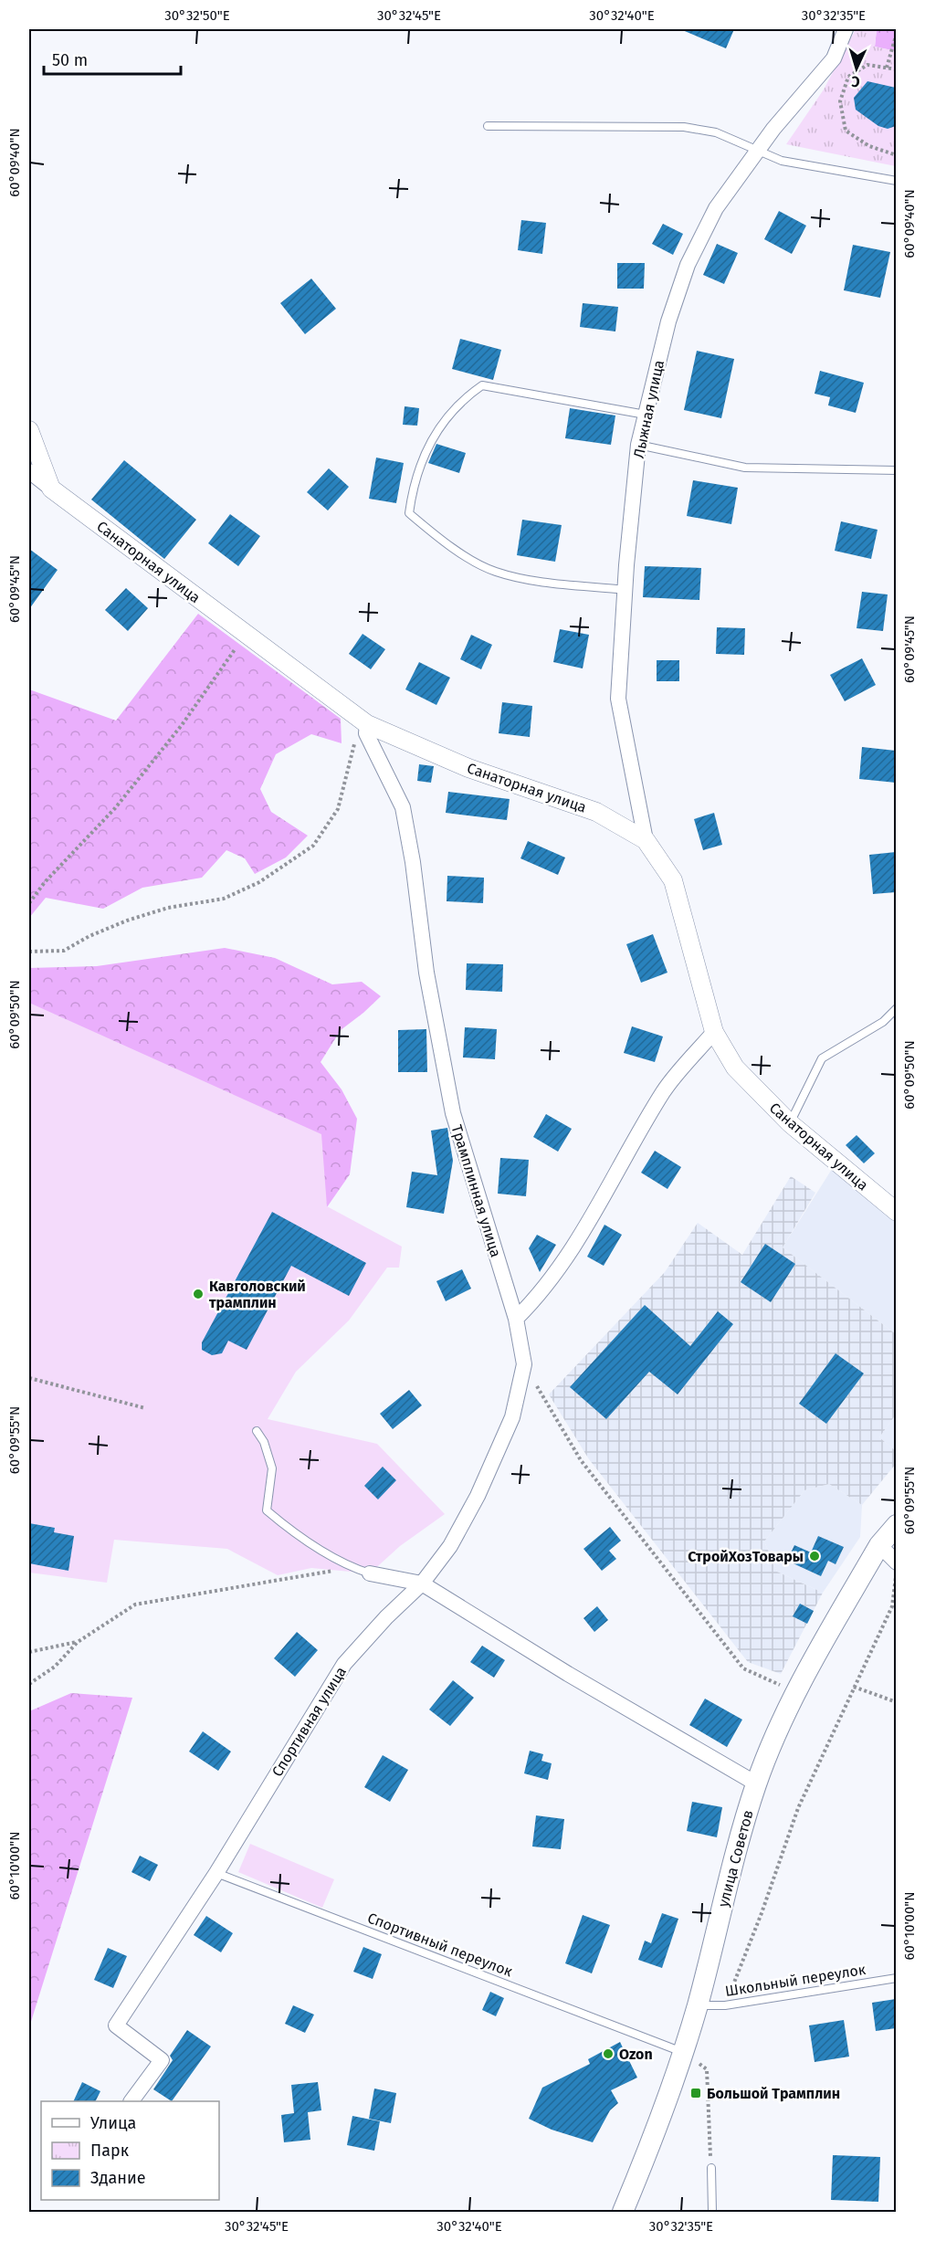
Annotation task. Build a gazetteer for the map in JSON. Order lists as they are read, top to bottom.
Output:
{
  "streets": {
    "main road": ["улица Советов"],
    "street": [
      "Лыжная улица",
      "Санаторная улица",
      "Трамплинная улица",
      "Спортивная улица"
    ],
    "lane": ["Спортивный переулок", "Школьный переулок"]
  },
  "crossings": [
    ["Лыжная улица", "Санаторная улица"],
    ["Санаторная улица", "Трамплинная улица"],
    ["Трамплинная улица", "Спортивная улица"],
    ["Спортивная улица", "Спортивный переулок"],
    ["улица Советов", "Спортивный переулок"],
    ["улица Советов", "Школьный переулок"]
  ],
  "places": {
    "other": ["Кавголовский трамплин", "СтройХозТовары", "Ozon"],
    "transit": ["Большой Трамплин"]
  },
  "legend": ["Улица", "Парк", "Здание"],
  "scale_bar": "50 m",
  "north": "bottom",
  "coordinates": [
    "30°32'50\"E",
    "30°32'45\"E",
    "30°32'40\"E",
    "30°32'35\"E",
    "60°09'40\"N",
    "60°09'45\"N",
    "60°09'50\"N",
    "60°09'55\"N",
    "60°10'00\"N"
  ]
}
